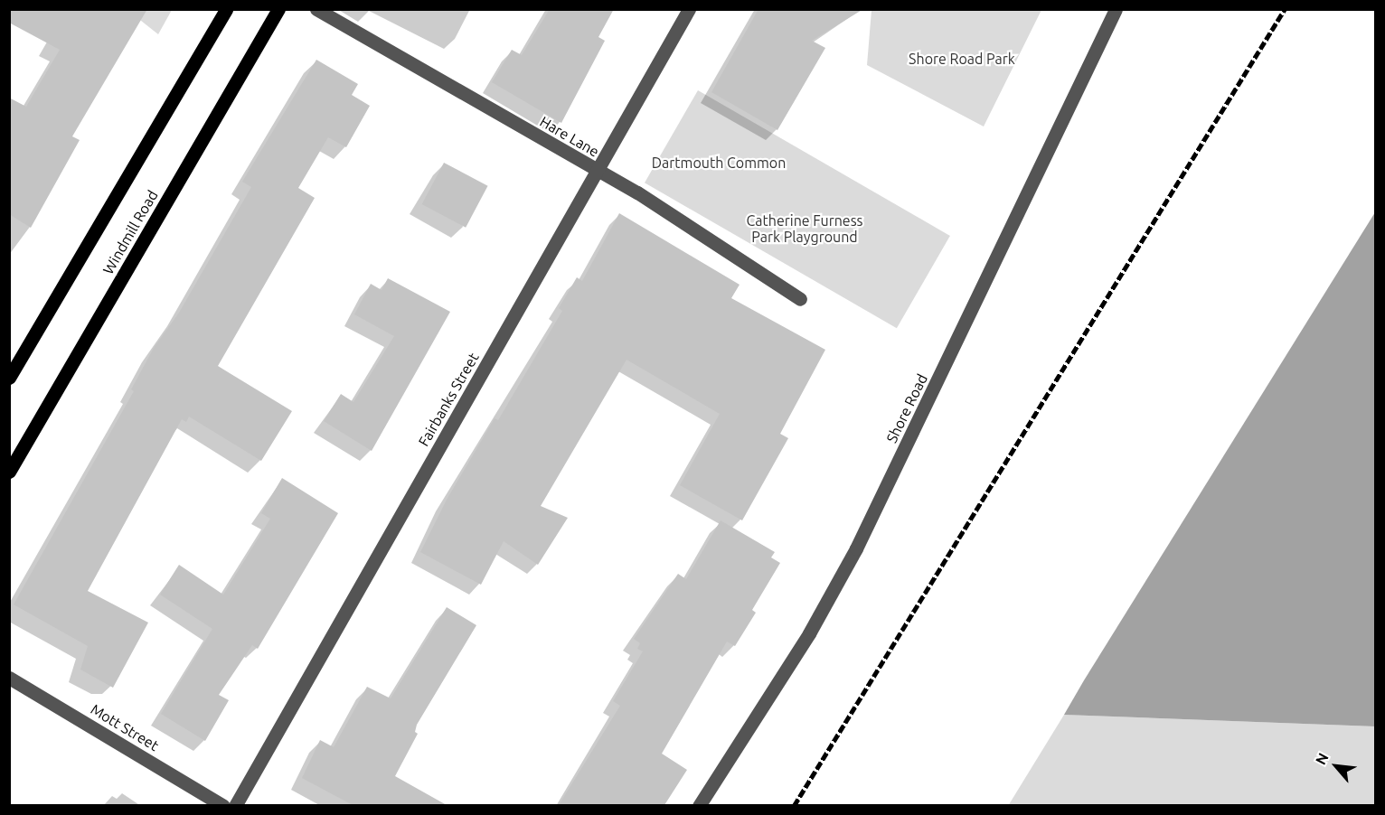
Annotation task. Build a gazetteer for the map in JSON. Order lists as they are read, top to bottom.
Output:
{
  "streets": {
    "main road": ["Windmill Road"],
    "street": [
      "Hare Lane",
      "Fairbanks Street",
      "Shore Road",
      "Mott Street"
    ]
  },
  "crossings": [
    ["Hare Lane", "Fairbanks Street"]
  ],
  "parks": ["Shore Road Park", "Dartmouth Common", "Catherine Furness Park Playground"],
  "north": "top left"
}
